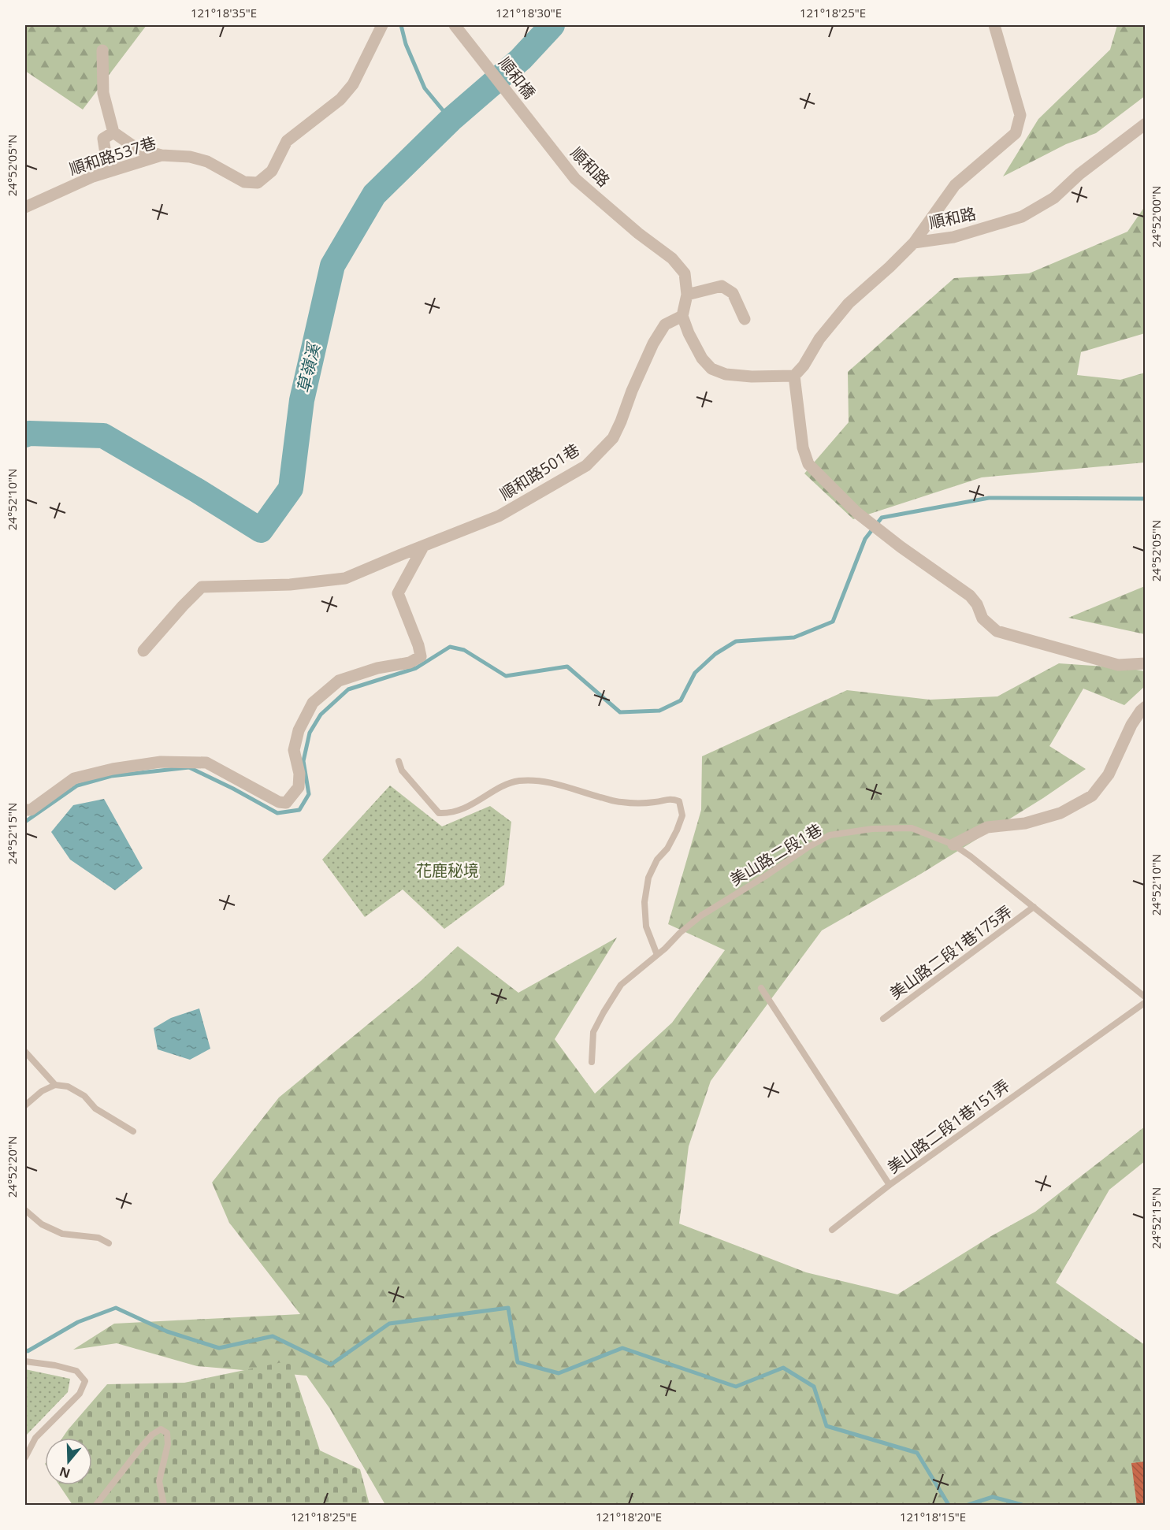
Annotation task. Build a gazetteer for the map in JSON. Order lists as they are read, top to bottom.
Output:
{
  "streets": {
    "street": [
      "順和橋",
      "順和路537巷",
      "順和路",
      "順和路501巷"
    ],
    "lane": ["美山路二段1巷", "美山路二段1巷175弄", "美山路二段1巷151弄"]
  },
  "crossings": [
    ["順和橋", "順和路"],
    ["順和路", "順和路501巷"],
    ["美山路二段1巷", "美山路二段1巷175弄"]
  ],
  "water": ["草嶺溪"],
  "parks": ["花鹿秘境"],
  "north": "bottom",
  "coordinates": [
    "121°18'35\"E",
    "121°18'30\"E",
    "121°18'25\"E",
    "24°52'05\"N",
    "24°52'00\"N",
    "24°52'10\"N",
    "24°52'15\"N",
    "24°52'20\"N",
    "121°18'20\"E",
    "121°18'15\"E"
  ]
}
